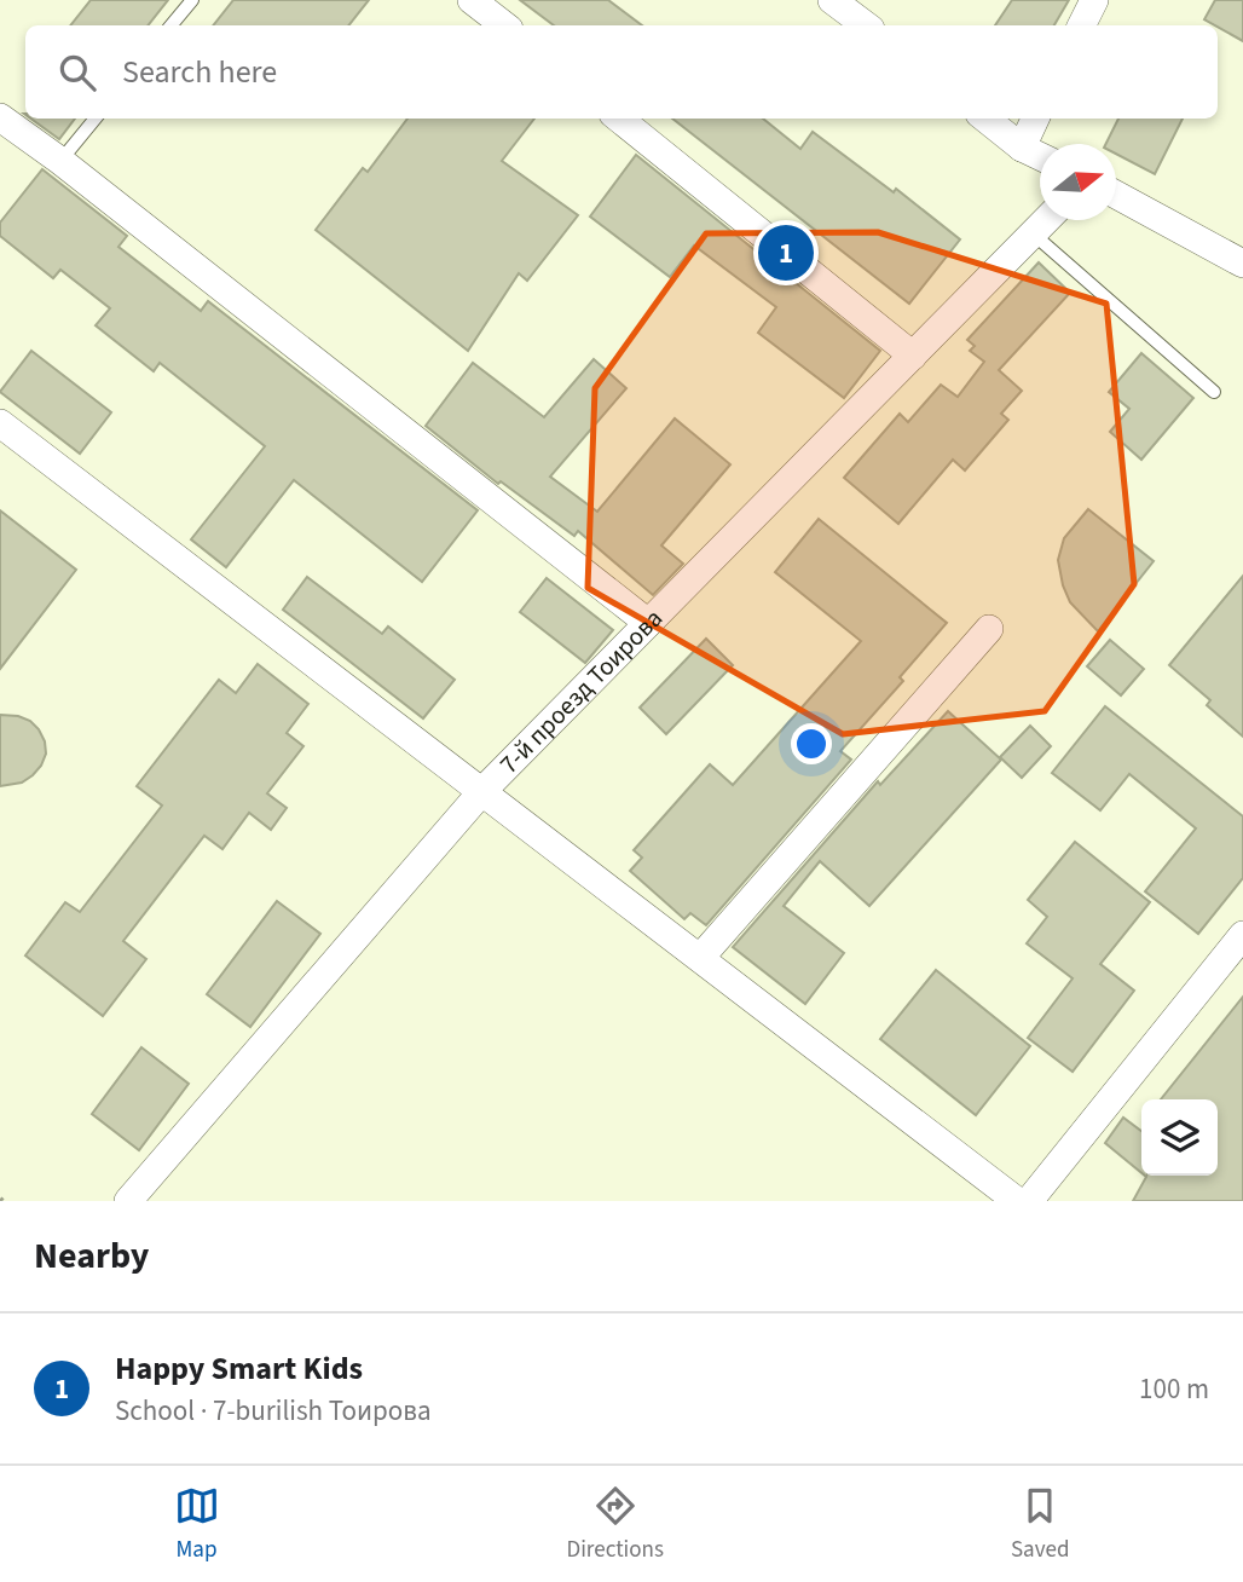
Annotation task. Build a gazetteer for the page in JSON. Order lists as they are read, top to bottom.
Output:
{
  "streets": {
    "street": ["7-й проезд Тоирова"]
  },
  "north": "right",
  "page": {
    "search": "Search here",
    "pins": "1",
    "heading": "Nearby",
    "list": [
      {
        "mark": "1",
        "name": "Happy Smart Kids",
        "note": "School · 7-burilish Тоирова",
        "value": "100 m"
      }
    ],
    "nav": ["Map", "Directions", "Saved"]
  }
}
